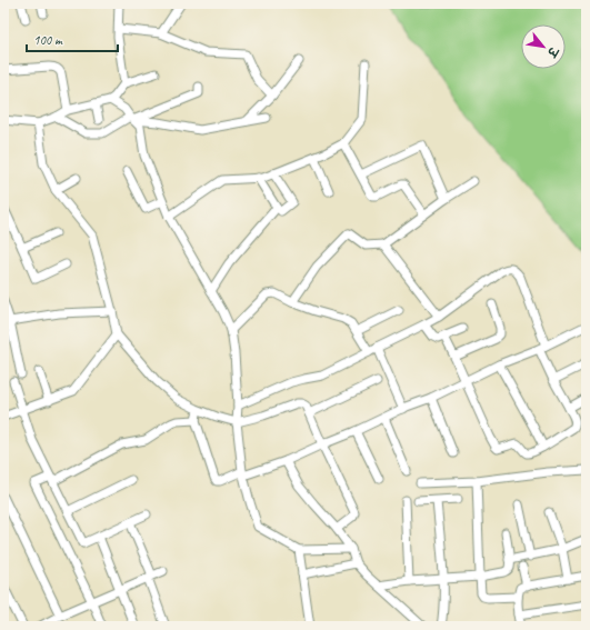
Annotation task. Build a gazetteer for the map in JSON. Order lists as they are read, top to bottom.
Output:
{
  "scale_bar": "100 m",
  "north": "bottom right"
}
